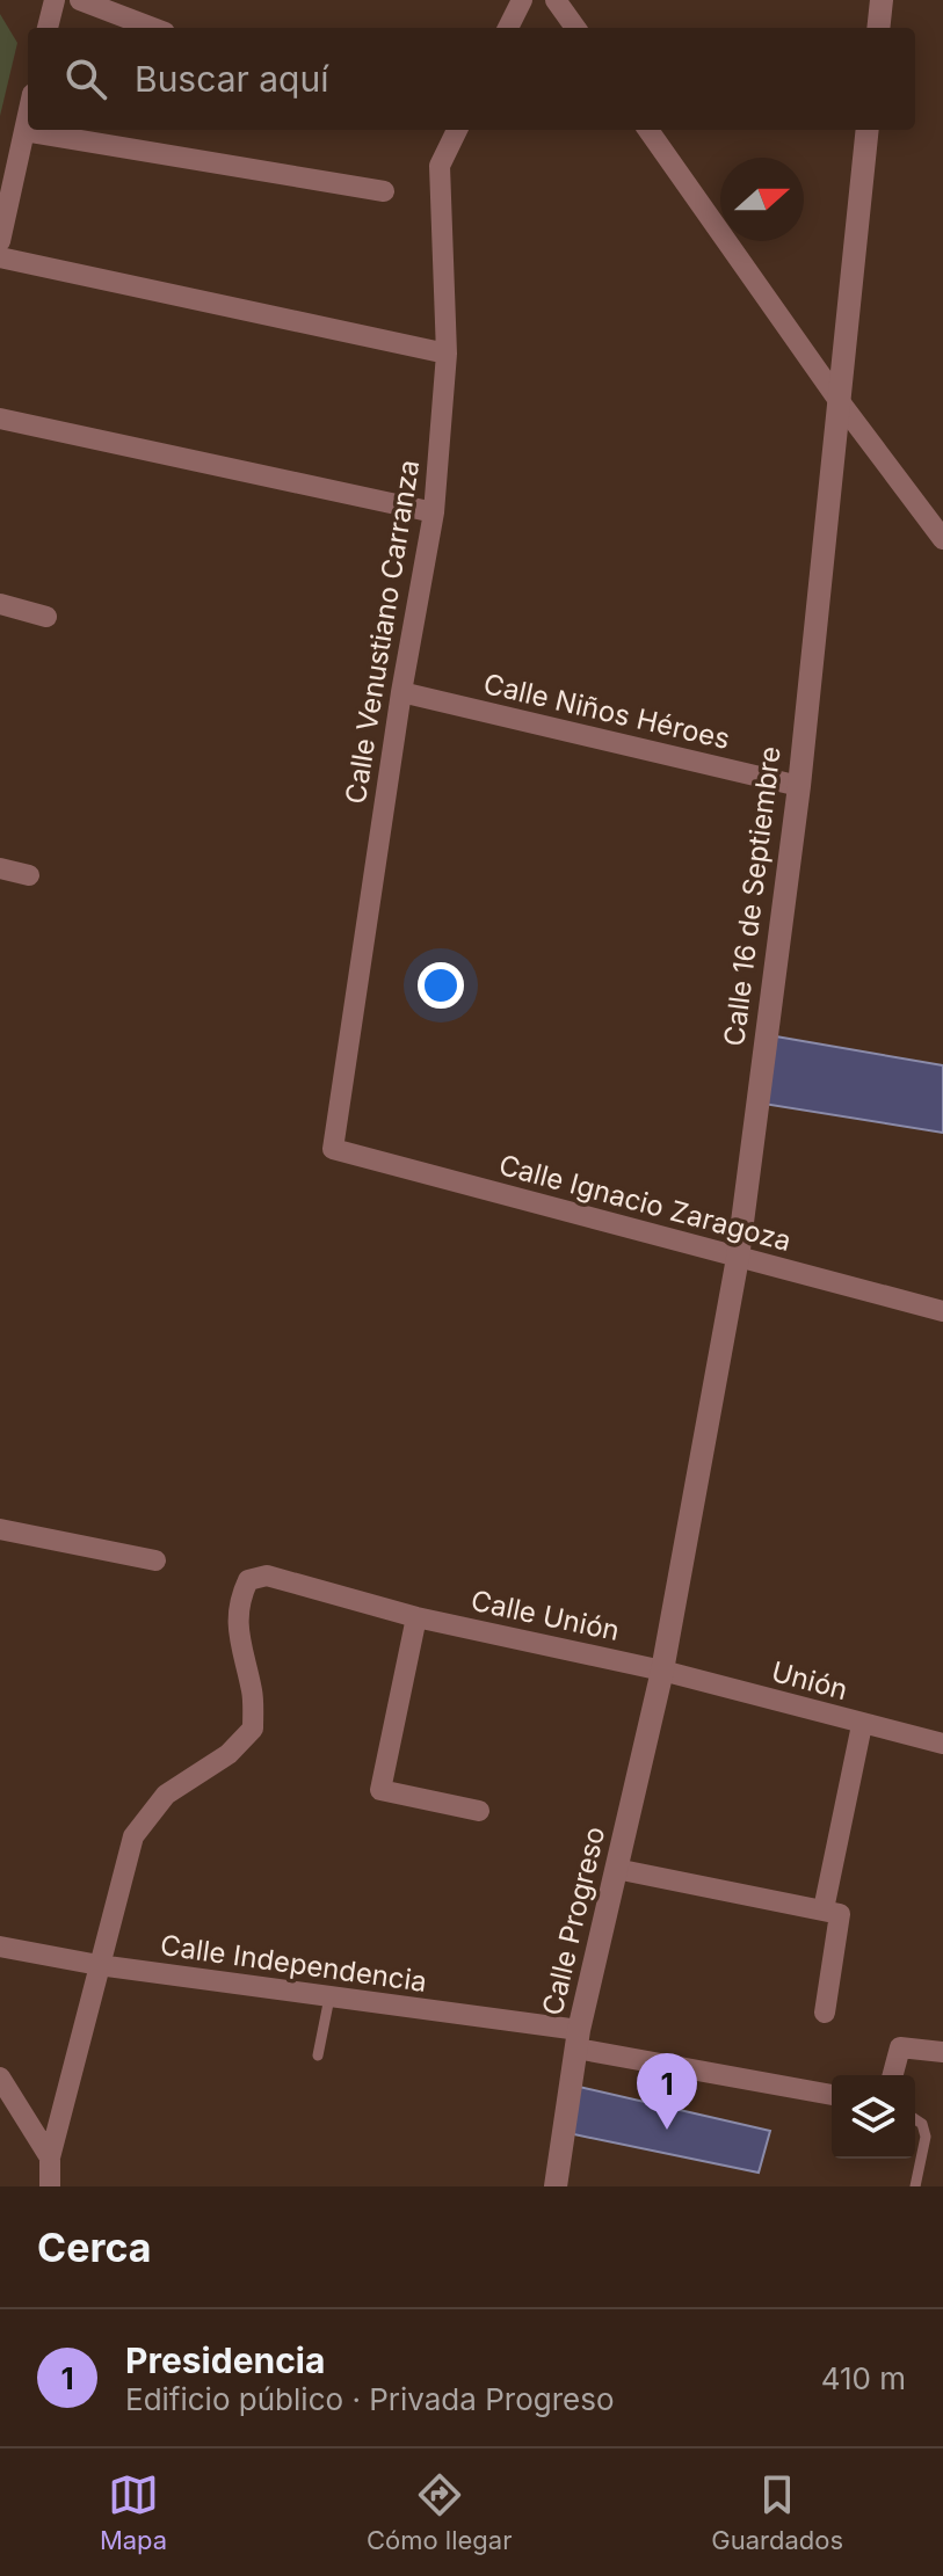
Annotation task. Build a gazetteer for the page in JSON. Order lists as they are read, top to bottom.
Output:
{
  "streets": {
    "street": [
      "Calle Venustiano Carranza",
      "Calle Niños Héroes",
      "Calle 16 de Septiembre",
      "Calle Ignacio Zaragoza",
      "Calle Unión",
      "Unión",
      "Calle Progreso",
      "Calle Independencia"
    ]
  },
  "crossings": [
    ["Calle Venustiano Carranza", "Calle Niños Héroes"],
    ["Calle Venustiano Carranza", "Calle Ignacio Zaragoza"],
    ["Calle Niños Héroes", "Calle 16 de Septiembre"],
    ["Calle 16 de Septiembre", "Calle Ignacio Zaragoza"],
    ["Calle 16 de Septiembre", "Calle Unión"],
    ["Calle 16 de Septiembre", "Unión"],
    ["Calle 16 de Septiembre", "Calle Progreso"],
    ["Calle Unión", "Unión"],
    ["Calle Unión", "Calle Progreso"],
    ["Calle Unión", "Calle Independencia"],
    ["Unión", "Calle Progreso"],
    ["Calle Progreso", "Calle Independencia"]
  ],
  "north": "right",
  "page": {
    "search": "Buscar aquí",
    "pins": "1",
    "heading": "Cerca",
    "list": [
      {
        "mark": "1",
        "name": "Presidencia",
        "note": "Edificio público · Privada Progreso",
        "value": "410 m"
      }
    ],
    "nav": ["Mapa", "Cómo llegar", "Guardados"]
  }
}
